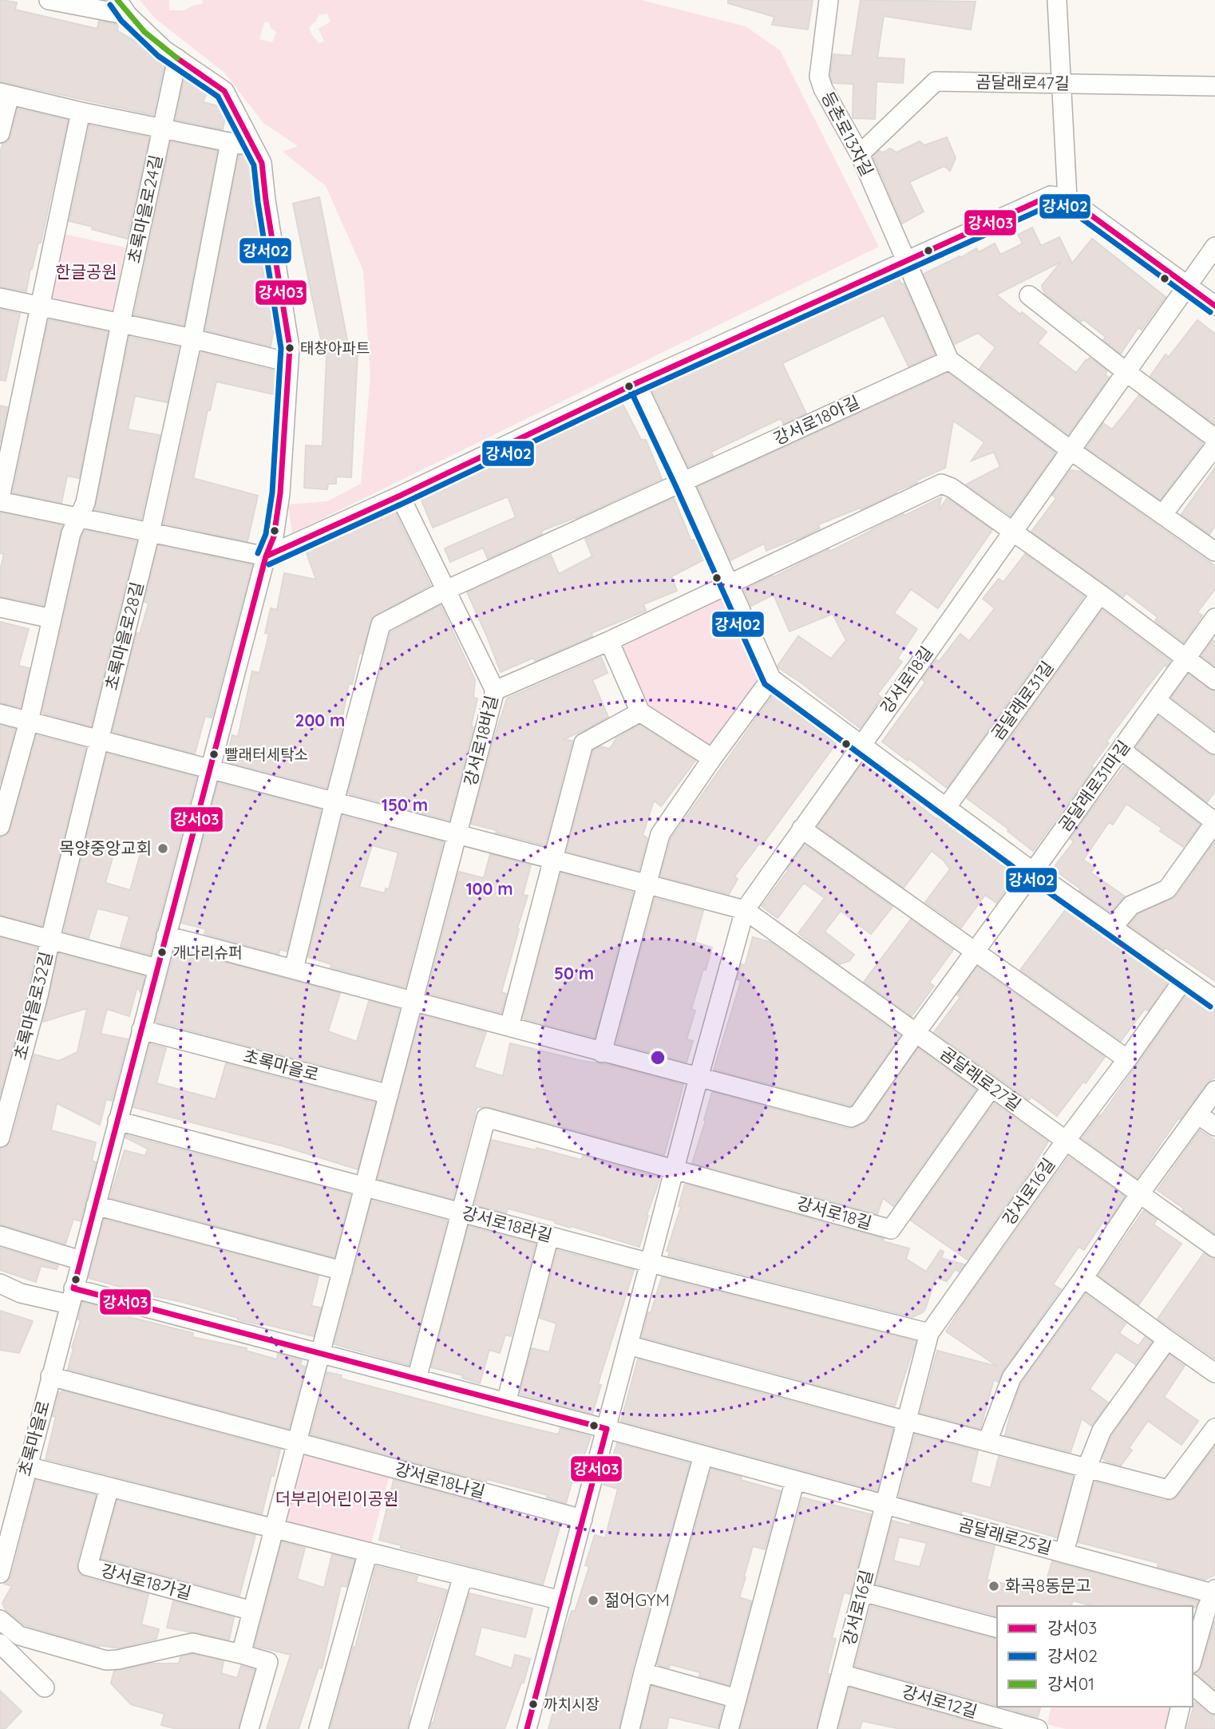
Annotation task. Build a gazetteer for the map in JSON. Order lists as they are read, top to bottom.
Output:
{
  "streets": {
    "street": [
      "곰달래로47길",
      "등촌로13자길",
      "초록마을로24길",
      "강서로18아길",
      "초록마을로28길",
      "강서로18길",
      "곰달래로31길",
      "강서로18바길",
      "곰달래로31마길",
      "초록마을로32길",
      "초록마을로",
      "곰달래로27길",
      "강서로16길",
      "강서로18라길",
      "강서로18나길",
      "곰달래로25길",
      "강서로18가길",
      "강서로12길"
    ]
  },
  "crossings": [
    ["곰달래로47길", "등촌로13자길"],
    ["초록마을로24길", "초록마을로"],
    ["강서로18아길", "강서로18바길"],
    ["초록마을로28길", "초록마을로32길"],
    ["강서로18길", "곰달래로27길"],
    ["강서로18길", "강서로18라길"],
    ["강서로18길", "강서로18나길"],
    ["강서로18길", "곰달래로25길"],
    ["초록마을로32길", "초록마을로"],
    ["초록마을로", "강서로18라길"],
    ["초록마을로", "강서로18나길"],
    ["초록마을로", "곰달래로25길"],
    ["곰달래로27길", "강서로16길"],
    ["강서로16길", "곰달래로25길"],
    ["강서로16길", "강서로12길"]
  ],
  "parks": ["한글공원", "더부리어린이공원"],
  "places": [
    "태창아파트",
    "빨래터세탁소",
    "목양중앙교회",
    "개나리슈퍼",
    "화곡8동문고",
    "젊어GYM",
    "까치시장"
  ],
  "lines": ["transit line 강서01", "transit line 강서02", "transit line 강서03"],
  "legend": ["강서03", "강서02", "강서01"],
  "rings": [
    "200 m",
    "150 m",
    "100 m",
    "50 m"
  ]
}
